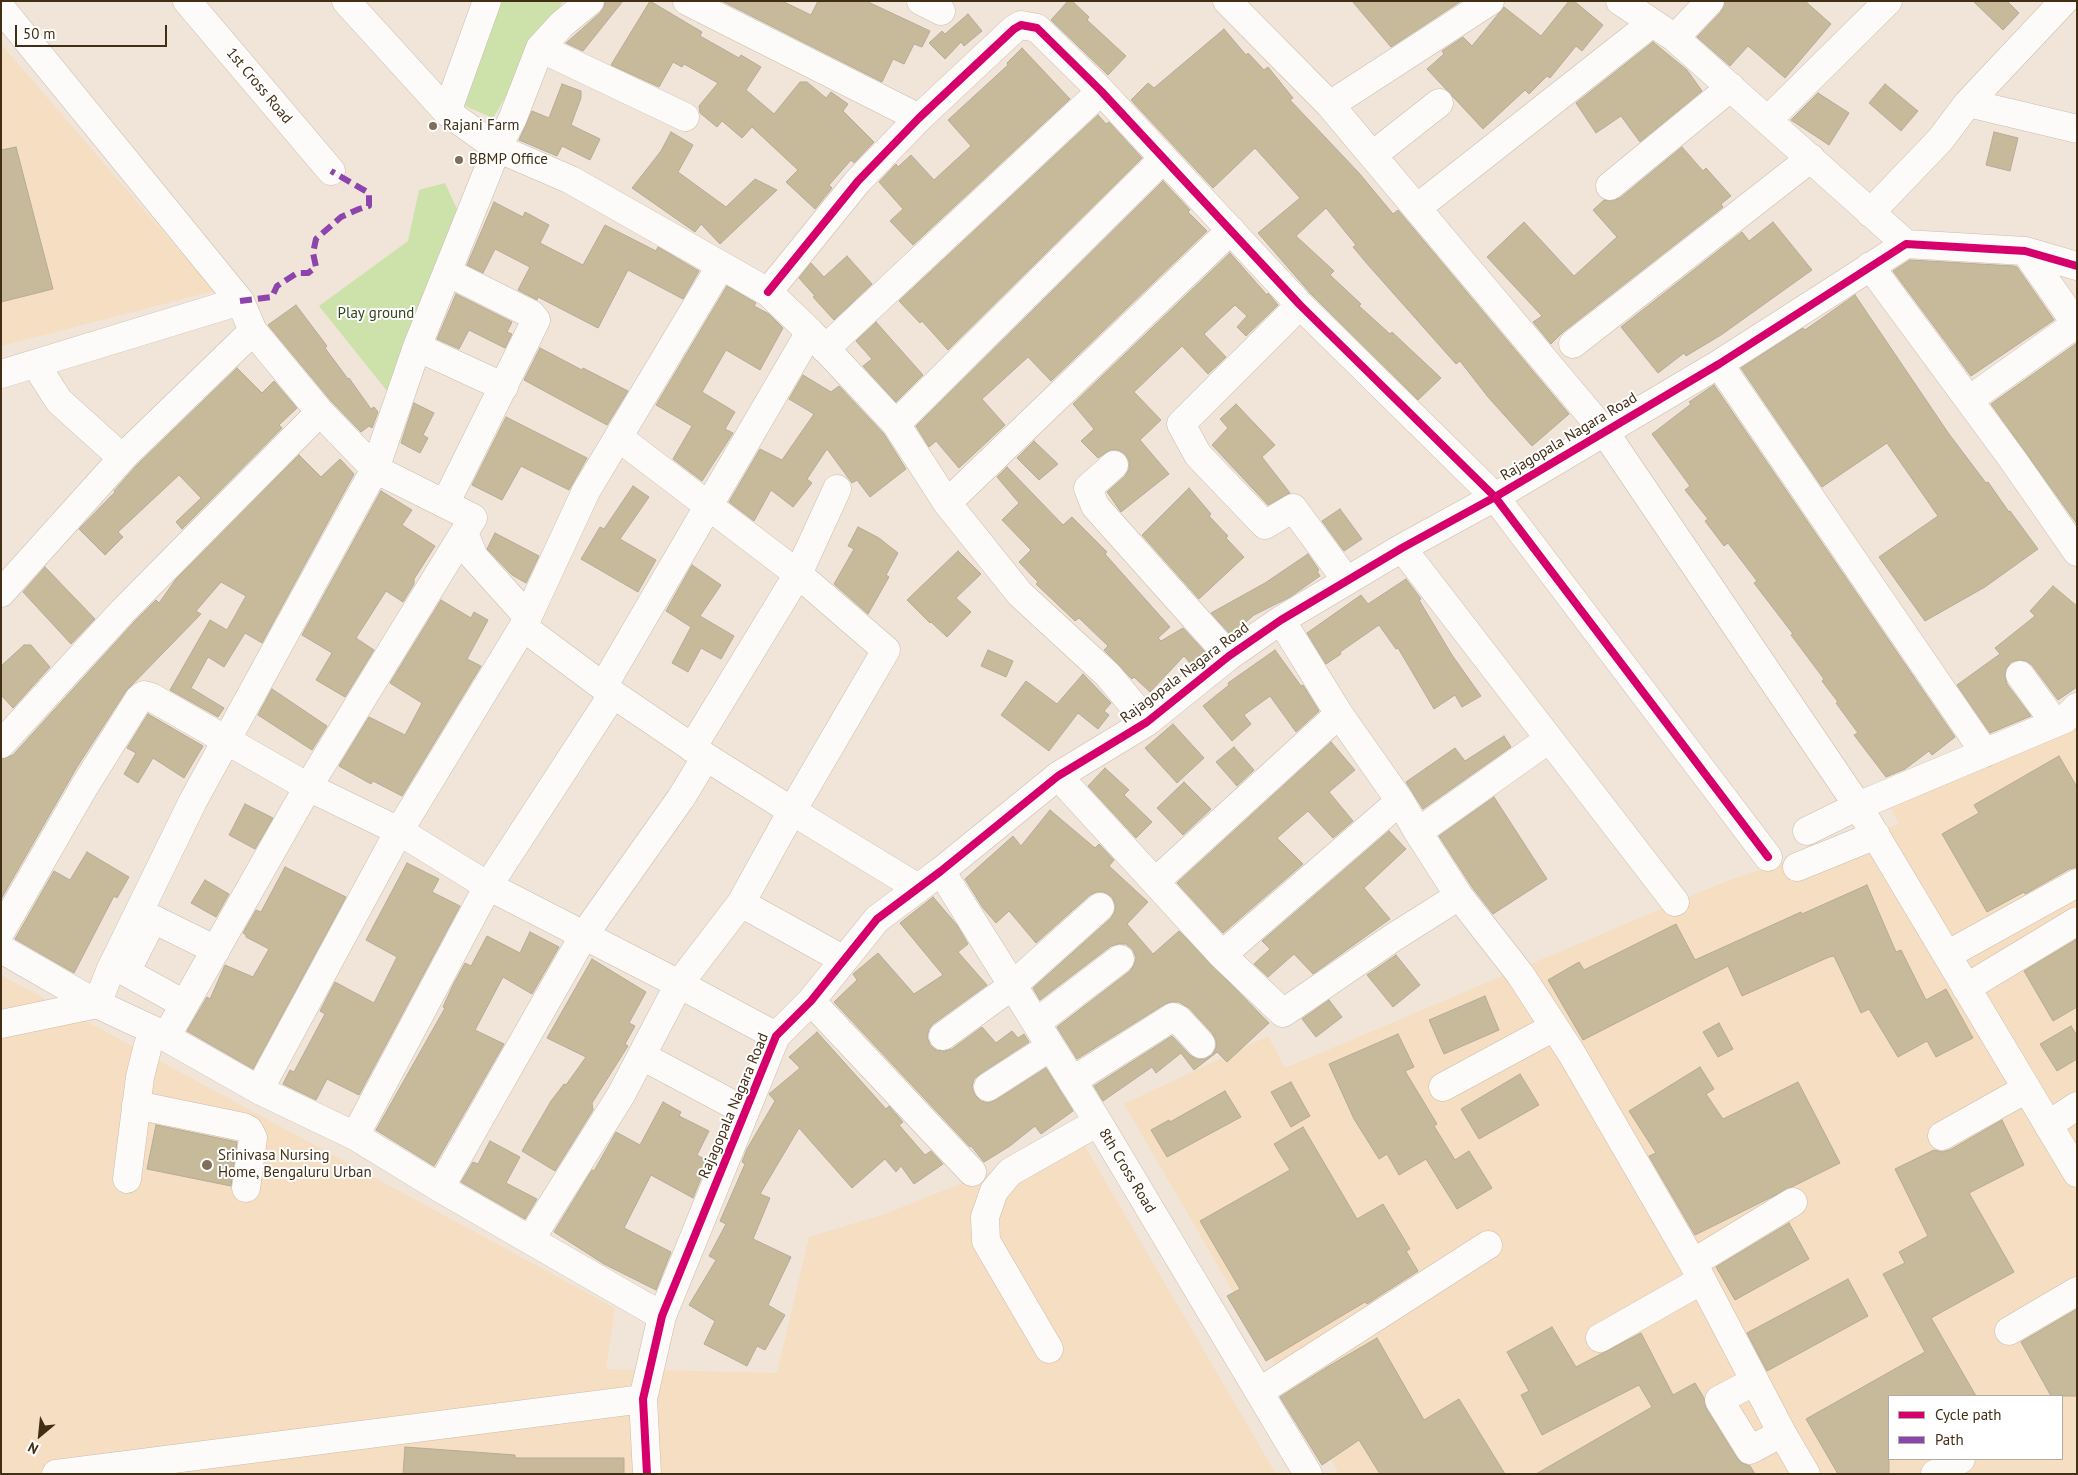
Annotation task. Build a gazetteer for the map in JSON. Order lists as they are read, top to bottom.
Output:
{
  "streets": {
    "street": ["1st Cross Road", "Rajagopala Nagara Road", "8th Cross Road"]
  },
  "crossings": [
    ["Rajagopala Nagara Road", "8th Cross Road"]
  ],
  "parks": ["Play ground"],
  "places": ["Rajani Farm", "BBMP Office", "Srinivasa Nursing Home, Bengaluru Urban"],
  "legend": ["Cycle path", "Path"],
  "scale_bar": "50 m",
  "north": "bottom left"
}
